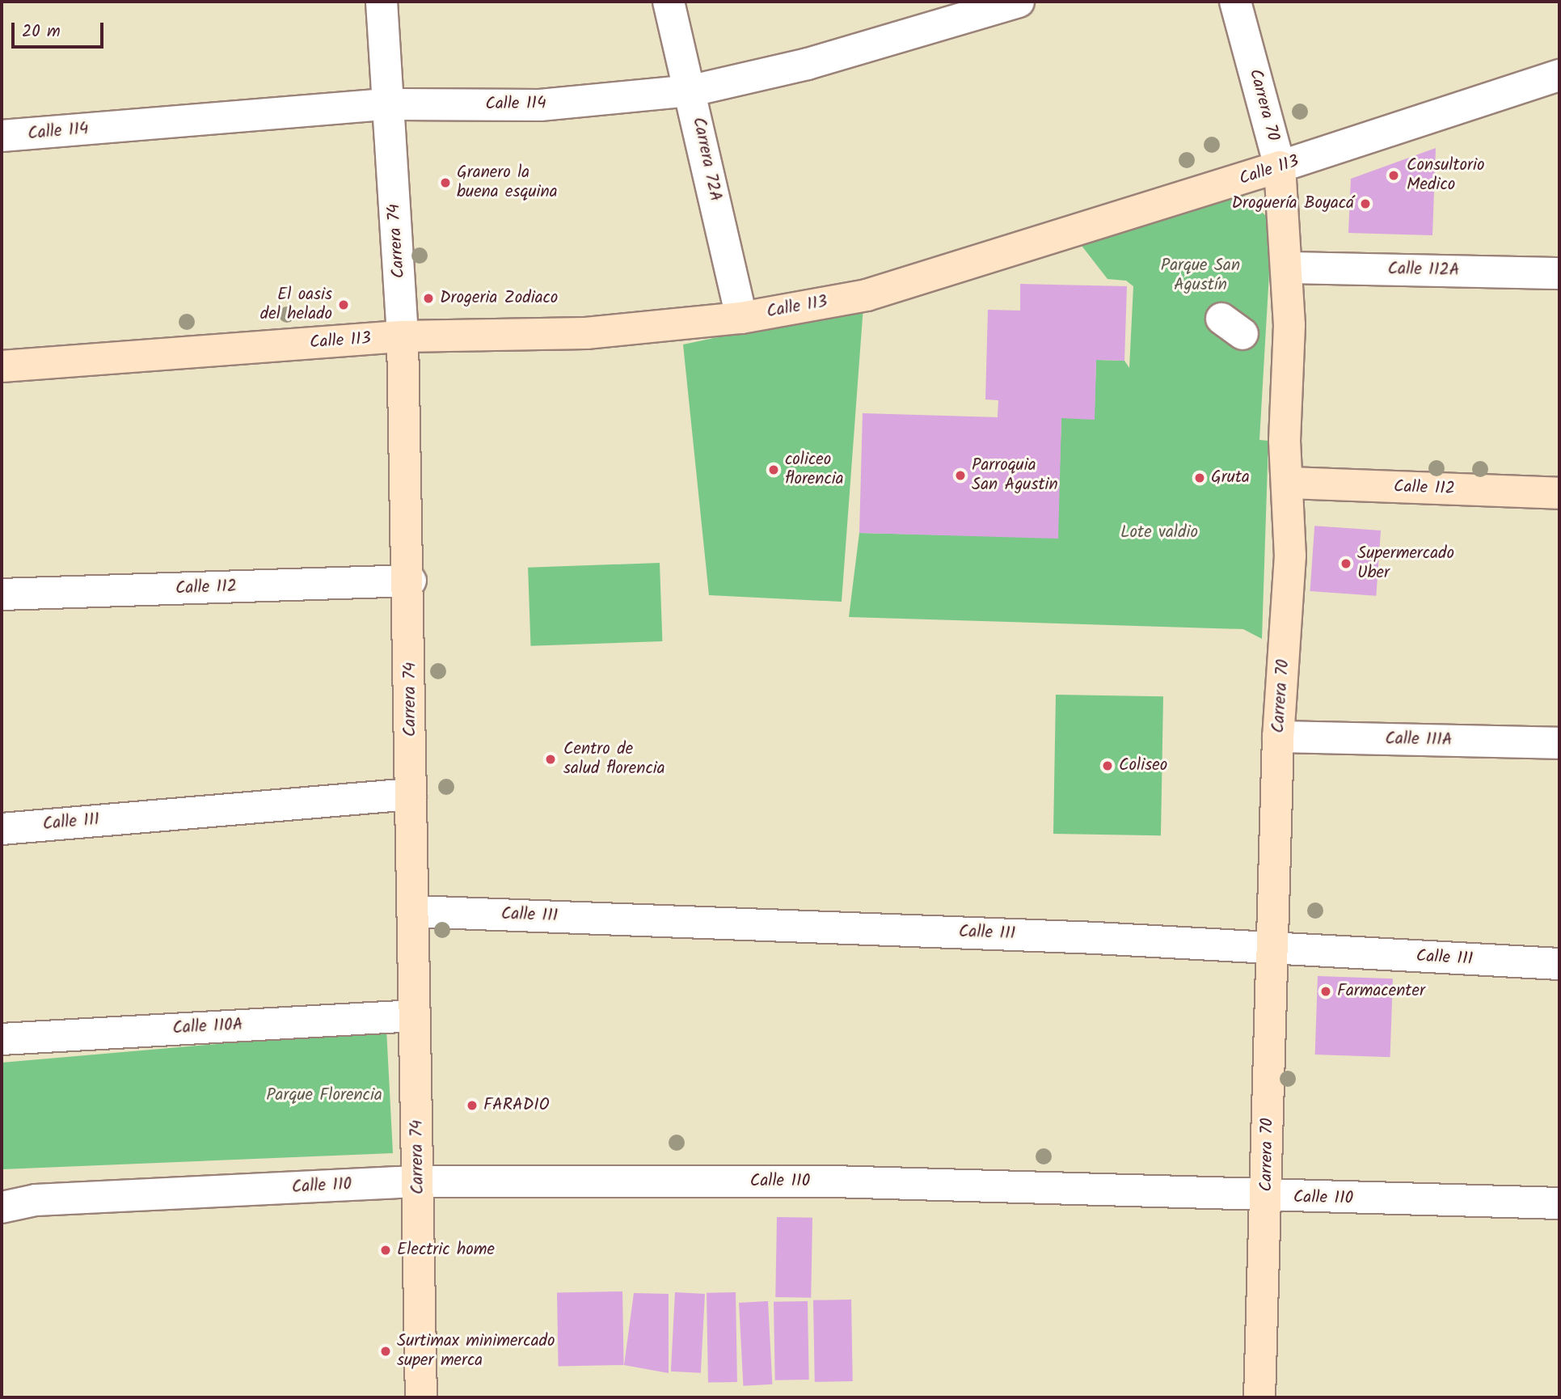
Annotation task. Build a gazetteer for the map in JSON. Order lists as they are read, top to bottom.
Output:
{
  "streets": {
    "street": [
      "Calle 114",
      "Carrera 70",
      "Carrera 72A",
      "Calle 113",
      "Carrera 74",
      "Calle 112A",
      "Calle 112",
      "Calle 111A",
      "Calle 111",
      "Calle 110A",
      "Calle 110"
    ]
  },
  "crossings": [
    ["Calle 114", "Carrera 72A"],
    ["Calle 114", "Carrera 74"],
    ["Carrera 70", "Calle 113"],
    ["Carrera 70", "Calle 112A"],
    ["Carrera 70", "Calle 112"],
    ["Carrera 70", "Calle 111A"],
    ["Carrera 70", "Calle 111"],
    ["Carrera 70", "Calle 110"],
    ["Carrera 72A", "Calle 113"],
    ["Calle 113", "Carrera 74"],
    ["Carrera 74", "Calle 112"],
    ["Carrera 74", "Calle 111"],
    ["Carrera 74", "Calle 110A"],
    ["Carrera 74", "Calle 110"]
  ],
  "parks": ["Parque San Agustín", "Lote valdio", "Parque Florencia"],
  "places": [
    "Consultorio Medico",
    "Granero la buena esquina",
    "Droguería Boyacá",
    "Drogeria Zodiaco",
    "El oasis del helado",
    "coliceo florencia",
    "Parroquia San Agustin",
    "Gruta",
    "Supermercado Uber",
    "Centro de salud florencia",
    "Coliseo",
    "Farmacenter",
    "FARADIO",
    "Electric home",
    "Surtimax minimercado super merca"
  ],
  "scale_bar": "20 m"
}
